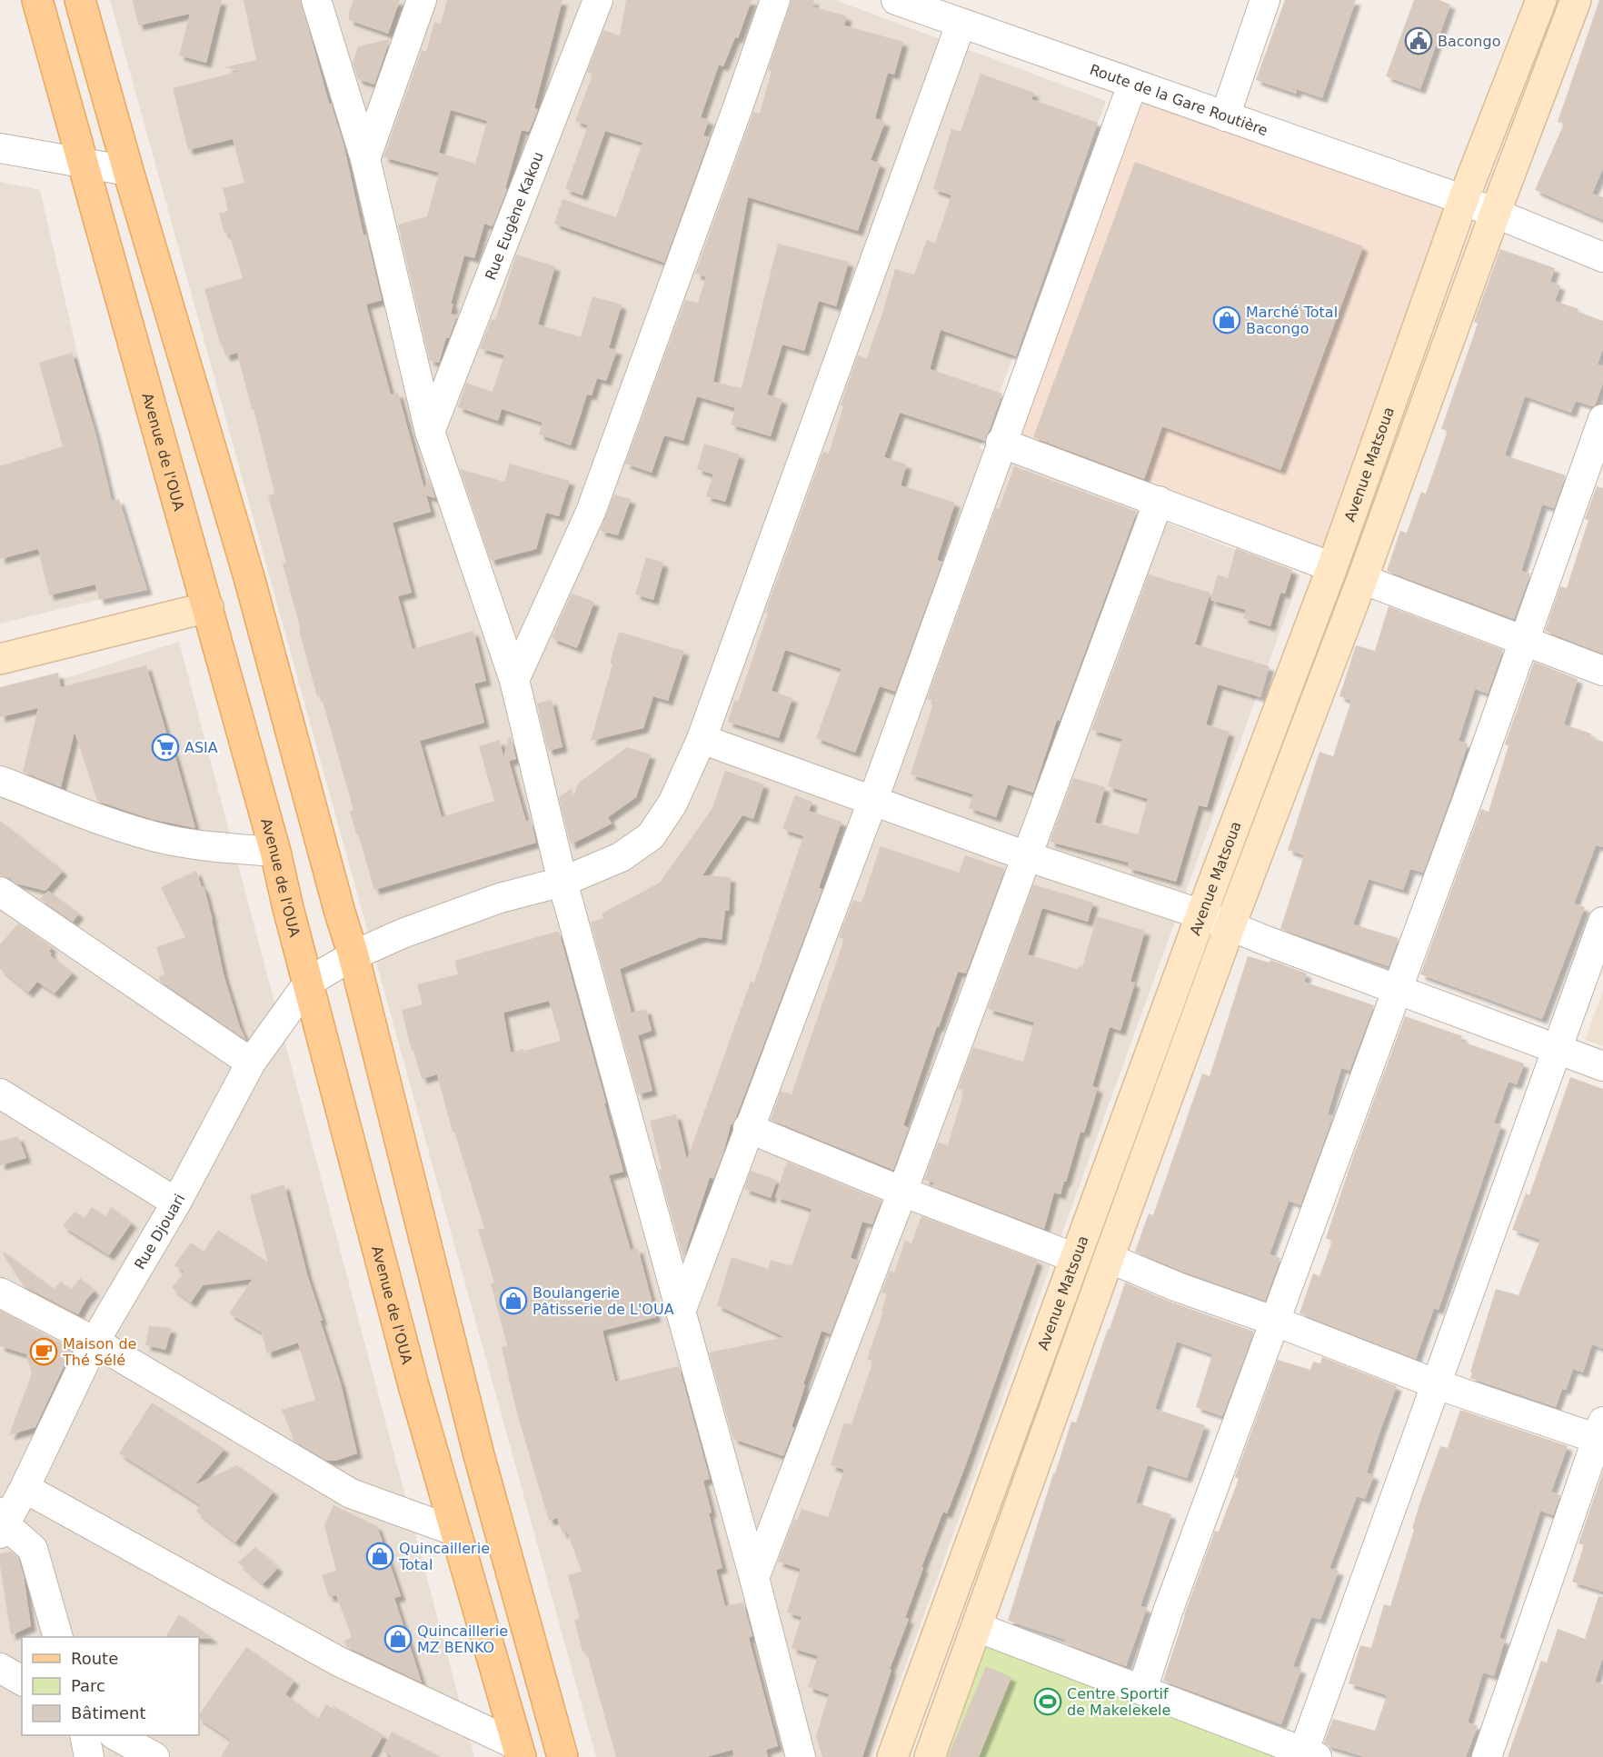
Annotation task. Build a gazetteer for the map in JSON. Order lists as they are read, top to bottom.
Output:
{
  "streets": {
    "main road": ["Avenue de l'OUA"],
    "street": [
      "Route de la Gare Routière",
      "Rue Eugène Kakou",
      "Avenue Matsoua",
      "Rue Djouari"
    ]
  },
  "crossings": [
    ["Route de la Gare Routière", "Avenue Matsoua"],
    ["Route de la Gare Routière", "Rue Djouari"],
    ["Avenue de l'OUA", "Rue Djouari"]
  ],
  "places": {
    "public building": ["Bacongo"],
    "shop": [
      "Marché Total Bacongo",
      "Boulangerie Pâtisserie de L'OUA",
      "Quincaillerie Total",
      "Quincaillerie MZ BENKO"
    ],
    "supermarket": ["ASIA"],
    "cafe": ["Maison de Thé Sélé"],
    "sports": ["Centre Sportif de Makelekele"]
  },
  "legend": ["Route", "Parc", "Bâtiment"]
}
